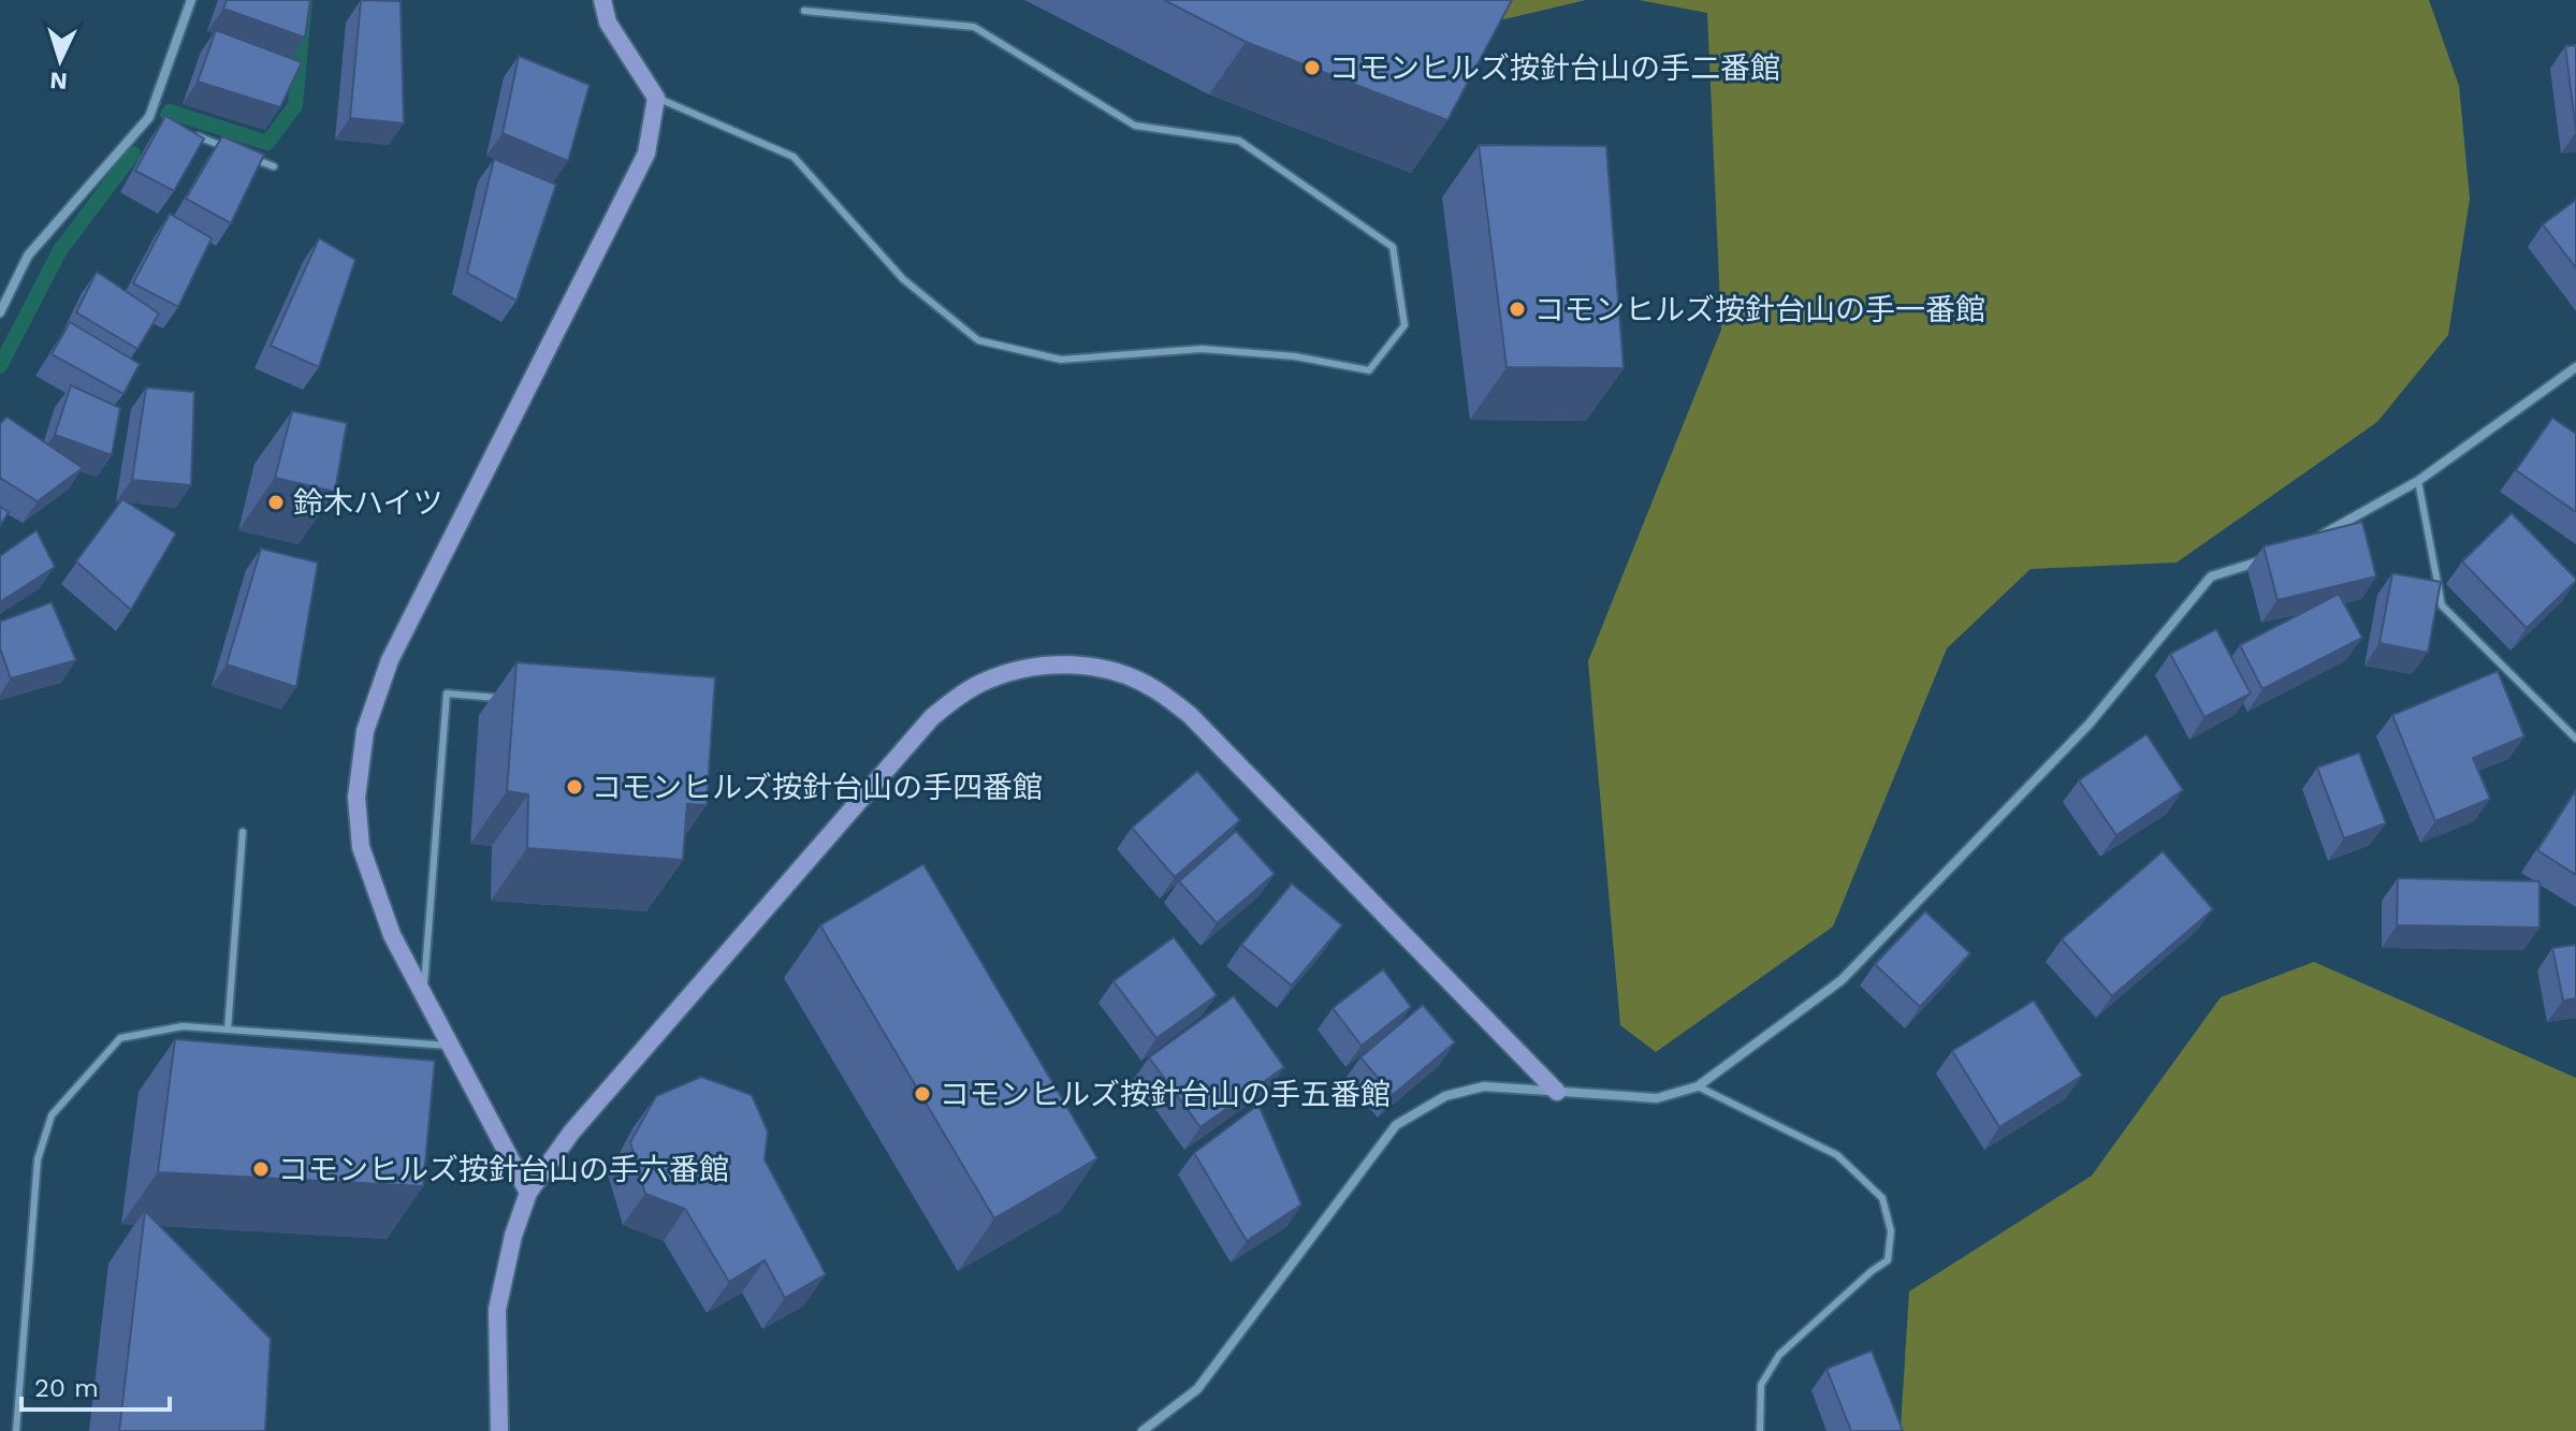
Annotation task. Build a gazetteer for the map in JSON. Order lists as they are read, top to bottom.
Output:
{
  "places": [
    "コモンヒルズ按針台山の手二番館",
    "コモンヒルズ按針台山の手一番館",
    "鈴木ハイツ",
    "コモンヒルズ按針台山の手四番館",
    "コモンヒルズ按針台山の手五番館",
    "コモンヒルズ按針台山の手六番館"
  ],
  "scale_bar": "20 m",
  "north": "bottom"
}
